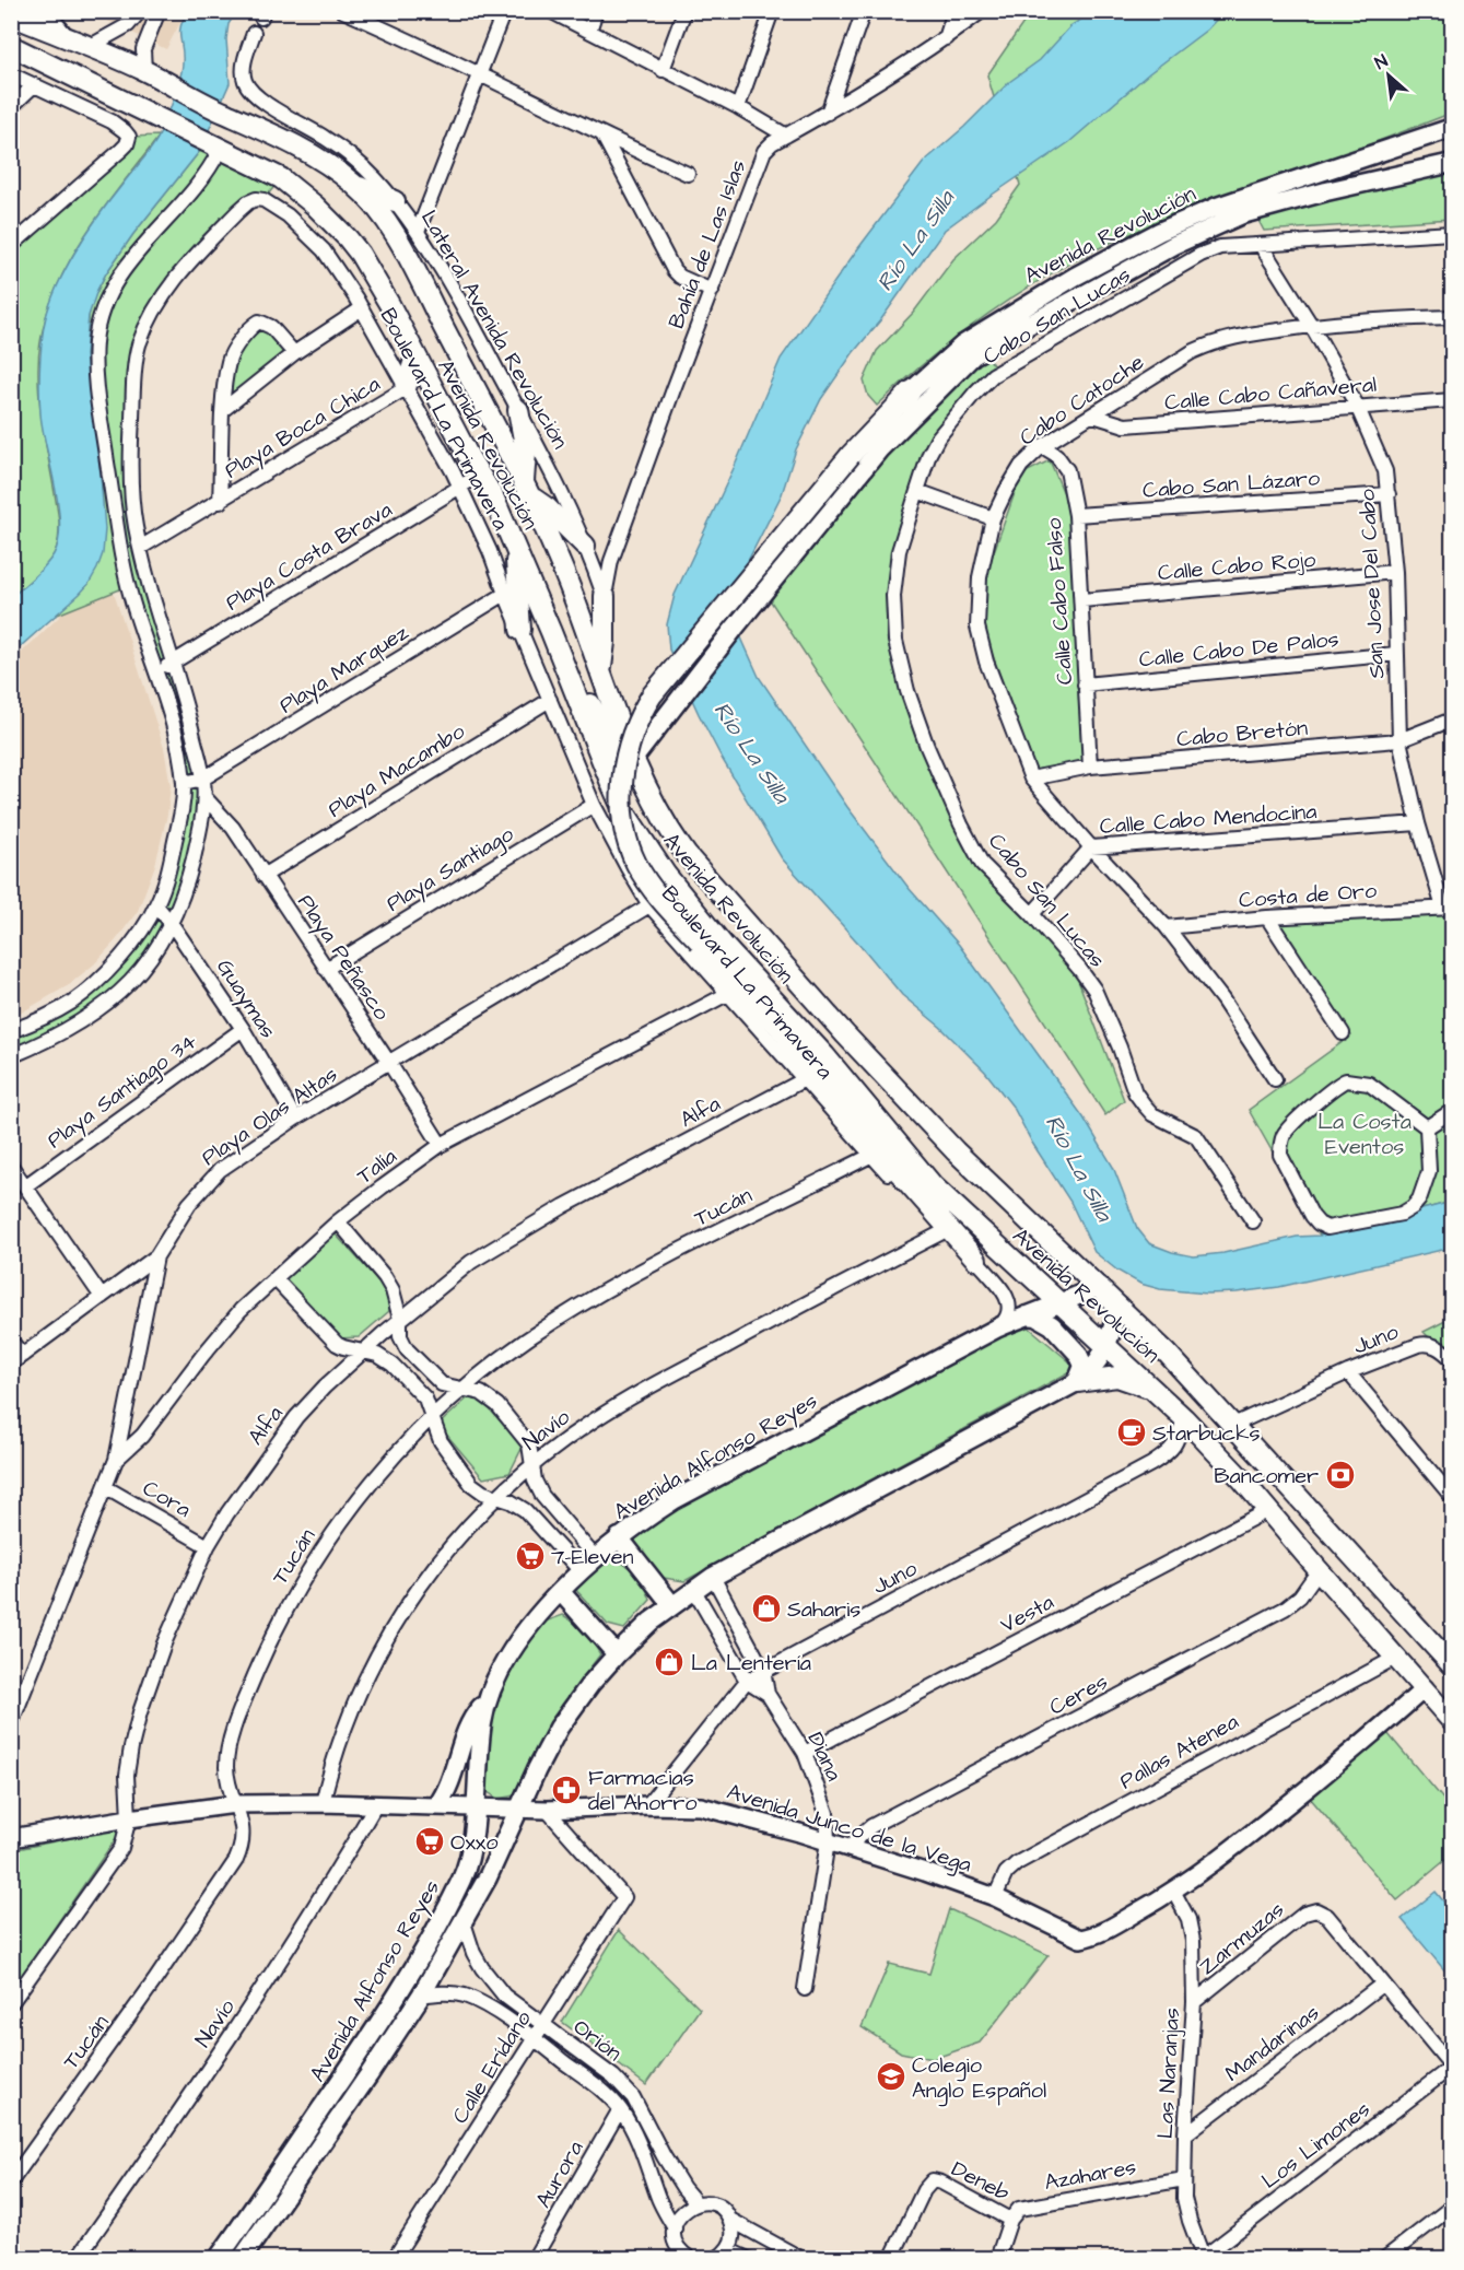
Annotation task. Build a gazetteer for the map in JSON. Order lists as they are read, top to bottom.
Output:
{
  "streets": {
    "main road": ["Avenida Revolución", "Avenida Alfonso Reyes"],
    "street": [
      "Bahía de Las Islas",
      "Cabo San Lucas",
      "Lateral Avenida Revolución",
      "Calle Cabo Cañaveral",
      "Cabo Catoche",
      "Boulevard La Primavera",
      "Playa Boca Chica",
      "Cabo San Lázaro",
      "Playa Costa Brava",
      "Calle Cabo Rojo",
      "San Jose Del Cabo",
      "Calle Cabo Falso",
      "Calle Cabo De Palos",
      "Playa Marquez",
      "Cabo Bretón",
      "Playa Macambo",
      "Calle Cabo Mendocina",
      "Playa Santiago",
      "Costa de Oro",
      "Playa Peñasco",
      "Guaymas",
      "Playa Santiago 34",
      "Alfa",
      "Playa Olas Altas",
      "Talía",
      "Tucán",
      "Juno",
      "Navío",
      "Cora",
      "Vesta",
      "Ceres",
      "Pallas Atenea",
      "Diana",
      "Avenida Junco de la Vega",
      "Zarmuzas",
      "Orión",
      "Mandarinas",
      "Calle Erídano",
      "Las Naranjas",
      "Los Limones",
      "Aurora",
      "Azahares",
      "Deneb"
    ]
  },
  "crossings": [
    ["Avenida Revolución", "Playa Costa Brava"],
    ["Avenida Revolución", "Juno"],
    ["Avenida Revolución", "Avenida Alfonso Reyes"],
    ["Avenida Revolución", "Vesta"],
    ["Avenida Revolución", "Ceres"],
    ["Avenida Revolución", "Pallas Atenea"],
    ["Avenida Revolución", "Avenida Junco de la Vega"],
    ["Bahía de Las Islas", "Lateral Avenida Revolución"],
    ["Cabo San Lucas", "San Jose Del Cabo"],
    ["Cabo San Lucas", "Calle Cabo Mendocina"],
    ["Calle Cabo Cañaveral", "Cabo Catoche"],
    ["Calle Cabo Cañaveral", "San Jose Del Cabo"],
    ["Cabo Catoche", "San Jose Del Cabo"],
    ["Cabo Catoche", "Calle Cabo Falso"],
    ["Cabo Catoche", "Cabo Bretón"],
    ["Cabo Catoche", "Calle Cabo Mendocina"],
    ["Cabo Catoche", "Costa de Oro"],
    ["Boulevard La Primavera", "Playa Boca Chica"],
    ["Boulevard La Primavera", "Playa Costa Brava"],
    ["Boulevard La Primavera", "Playa Marquez"],
    ["Boulevard La Primavera", "Playa Macambo"],
    ["Boulevard La Primavera", "Playa Santiago"],
    ["Boulevard La Primavera", "Playa Peñasco"],
    ["Boulevard La Primavera", "Guaymas"],
    ["Boulevard La Primavera", "Alfa"],
    ["Boulevard La Primavera", "Playa Olas Altas"],
    ["Boulevard La Primavera", "Talía"],
    ["Boulevard La Primavera", "Tucán"],
    ["Boulevard La Primavera", "Navío"],
    ["Boulevard La Primavera", "Avenida Alfonso Reyes"],
    ["Cabo San Lázaro", "San Jose Del Cabo"],
    ["Cabo San Lázaro", "Calle Cabo Falso"],
    ["Calle Cabo Rojo", "San Jose Del Cabo"],
    ["Calle Cabo Rojo", "Calle Cabo Falso"],
    ["San Jose Del Cabo", "Calle Cabo De Palos"],
    ["San Jose Del Cabo", "Cabo Bretón"],
    ["San Jose Del Cabo", "Calle Cabo Mendocina"],
    ["San Jose Del Cabo", "Costa de Oro"],
    ["Calle Cabo Falso", "Calle Cabo De Palos"],
    ["Calle Cabo Falso", "Cabo Bretón"],
    ["Playa Macambo", "Playa Peñasco"],
    ["Playa Santiago", "Playa Peñasco"],
    ["Playa Peñasco", "Playa Olas Altas"],
    ["Playa Peñasco", "Talía"],
    ["Guaymas", "Playa Santiago 34"],
    ["Guaymas", "Playa Olas Altas"],
    ["Alfa", "Cora"],
    ["Alfa", "Avenida Junco de la Vega"],
    ["Playa Olas Altas", "Talía"],
    ["Playa Olas Altas", "Cora"],
    ["Tucán", "Navío"],
    ["Tucán", "Avenida Junco de la Vega"],
    ["Juno", "Diana"],
    ["Juno", "Avenida Junco de la Vega"],
    ["Navío", "Avenida Junco de la Vega"],
    ["Avenida Alfonso Reyes", "Diana"],
    ["Avenida Alfonso Reyes", "Avenida Junco de la Vega"],
    ["Avenida Alfonso Reyes", "Orión"],
    ["Vesta", "Diana"],
    ["Ceres", "Avenida Junco de la Vega"],
    ["Pallas Atenea", "Avenida Junco de la Vega"],
    ["Diana", "Avenida Junco de la Vega"],
    ["Avenida Junco de la Vega", "Calle Erídano"],
    ["Avenida Junco de la Vega", "Las Naranjas"],
    ["Zarmuzas", "Mandarinas"],
    ["Zarmuzas", "Las Naranjas"],
    ["Orión", "Calle Erídano"],
    ["Orión", "Aurora"],
    ["Mandarinas", "Las Naranjas"],
    ["Las Naranjas", "Los Limones"],
    ["Las Naranjas", "Azahares"],
    ["Azahares", "Deneb"]
  ],
  "water": ["Río La Silla"],
  "parks": ["La Costa Eventos"],
  "places": {
    "cafe": ["Starbucks"],
    "bank": ["Bancomer"],
    "supermarket": ["7-Eleven", "Oxxo"],
    "shop": ["Saharis", "La Lentería"],
    "pharmacy": ["Farmacias del Ahorro"],
    "school or university": ["Colegio Anglo Español"]
  },
  "north": "top left"
}
